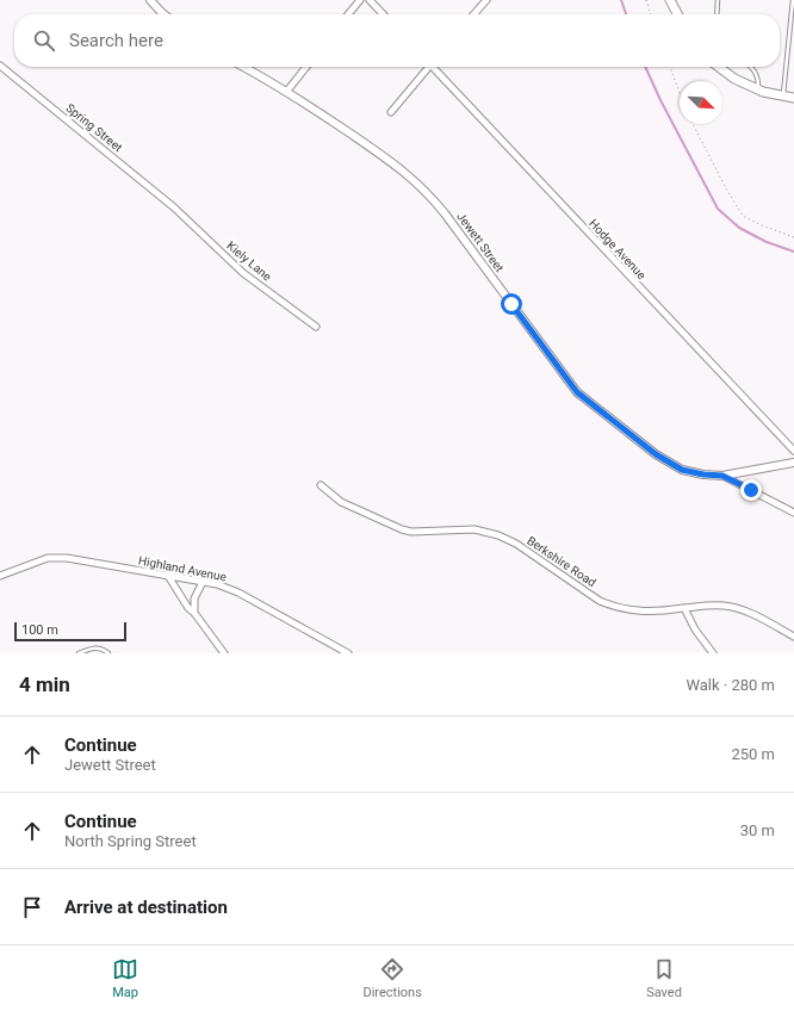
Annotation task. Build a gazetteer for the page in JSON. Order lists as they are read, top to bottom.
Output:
{
  "streets": {
    "street": [
      "Spring Street",
      "Jewett Street",
      "Hodge Avenue",
      "Kiely Lane",
      "Berkshire Road",
      "Highland Avenue"
    ]
  },
  "crossings": [
    ["Spring Street", "Kiely Lane"]
  ],
  "scale_bar": "100 m",
  "north": "bottom right",
  "page": {
    "search": "Search here",
    "scale": "100 m",
    "heading": ["4 min", "Walk · 280 m"],
    "list": [
      ["Continue", "Jewett Street", "250 m"],
      ["Continue", "North Spring Street", "30 m"],
      "Arrive at destination"
    ],
    "nav": ["Map", "Directions", "Saved"]
  }
}
